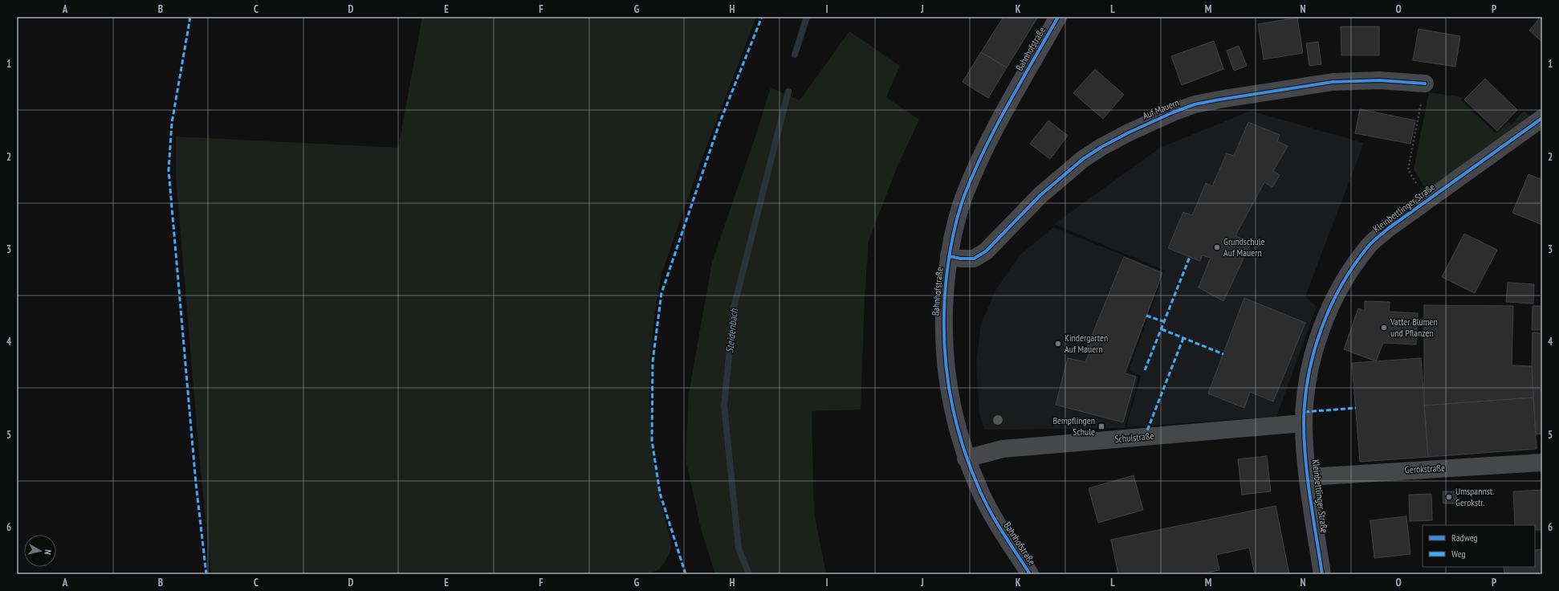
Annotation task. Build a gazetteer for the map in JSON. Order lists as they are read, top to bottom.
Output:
{
  "streets": {
    "street": [
      "Bahnhofstraße",
      "Auf Mauern",
      "Kleinbettlinger Straße",
      "Schulstraße",
      "Gerokstraße"
    ]
  },
  "crossings": [
    ["Bahnhofstraße", "Auf Mauern"],
    ["Bahnhofstraße", "Schulstraße"],
    ["Kleinbettlinger Straße", "Schulstraße"],
    ["Kleinbettlinger Straße", "Gerokstraße"]
  ],
  "water": ["Steidenbach"],
  "places": {
    "other": [
      "Grundschule Auf Mauern",
      "Vatter Blumen und Pflanzen",
      "Kindergarten Auf Mauern",
      "Umspannst. Gerokstr."
    ],
    "transit": ["Bempflingen Schule"]
  },
  "legend": ["Radweg", "Weg"],
  "north": "right",
  "grid": {
    "columns": [
      "A",
      "B",
      "C",
      "D",
      "E",
      "F",
      "G",
      "H",
      "I",
      "J",
      "K",
      "L",
      "M",
      "N",
      "O",
      "P"
    ],
    "rows": [
      "1",
      "2",
      "3",
      "4",
      "5",
      "6"
    ]
  }
}
